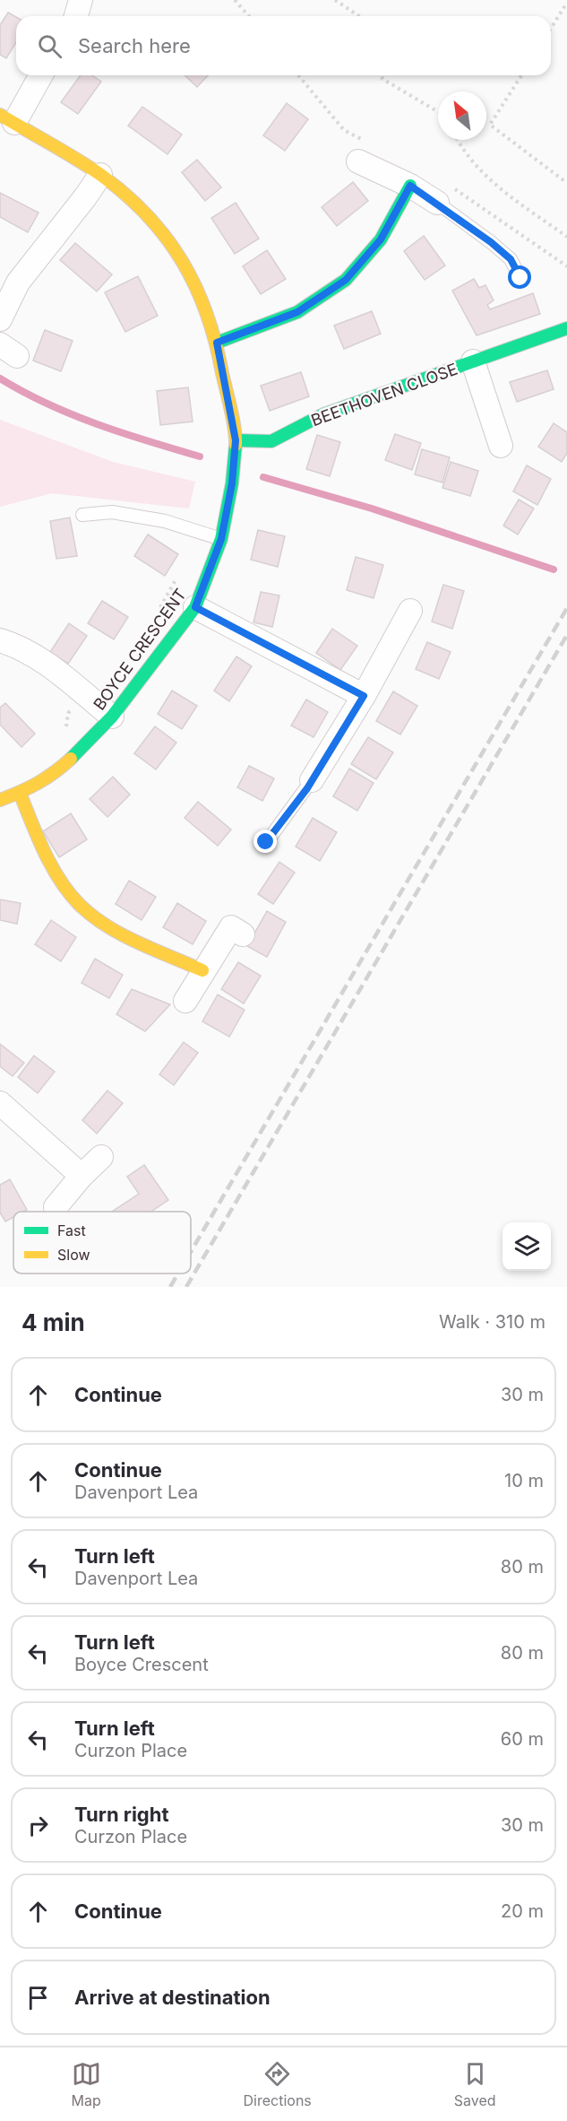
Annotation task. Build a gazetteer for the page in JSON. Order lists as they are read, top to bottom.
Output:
{
  "streets": {
    "street": ["BEETHOVEN CLOSE", "BOYCE CRESCENT"]
  },
  "crossings": [
    ["BEETHOVEN CLOSE", "BOYCE CRESCENT"]
  ],
  "legend": ["Fast", "Slow"],
  "north": "top left",
  "page": {
    "search": "Search here",
    "heading": ["4 min", "Walk · 310 m"],
    "list": [
      ["Continue", "30 m"],
      ["Continue", "Davenport Lea", "10 m"],
      ["Turn left", "Davenport Lea", "80 m"],
      ["Turn left", "Boyce Crescent", "80 m"],
      ["Turn left", "Curzon Place", "60 m"],
      ["Turn right", "Curzon Place", "30 m"],
      ["Continue", "20 m"],
      "Arrive at destination"
    ],
    "nav": ["Map", "Directions", "Saved"]
  }
}
